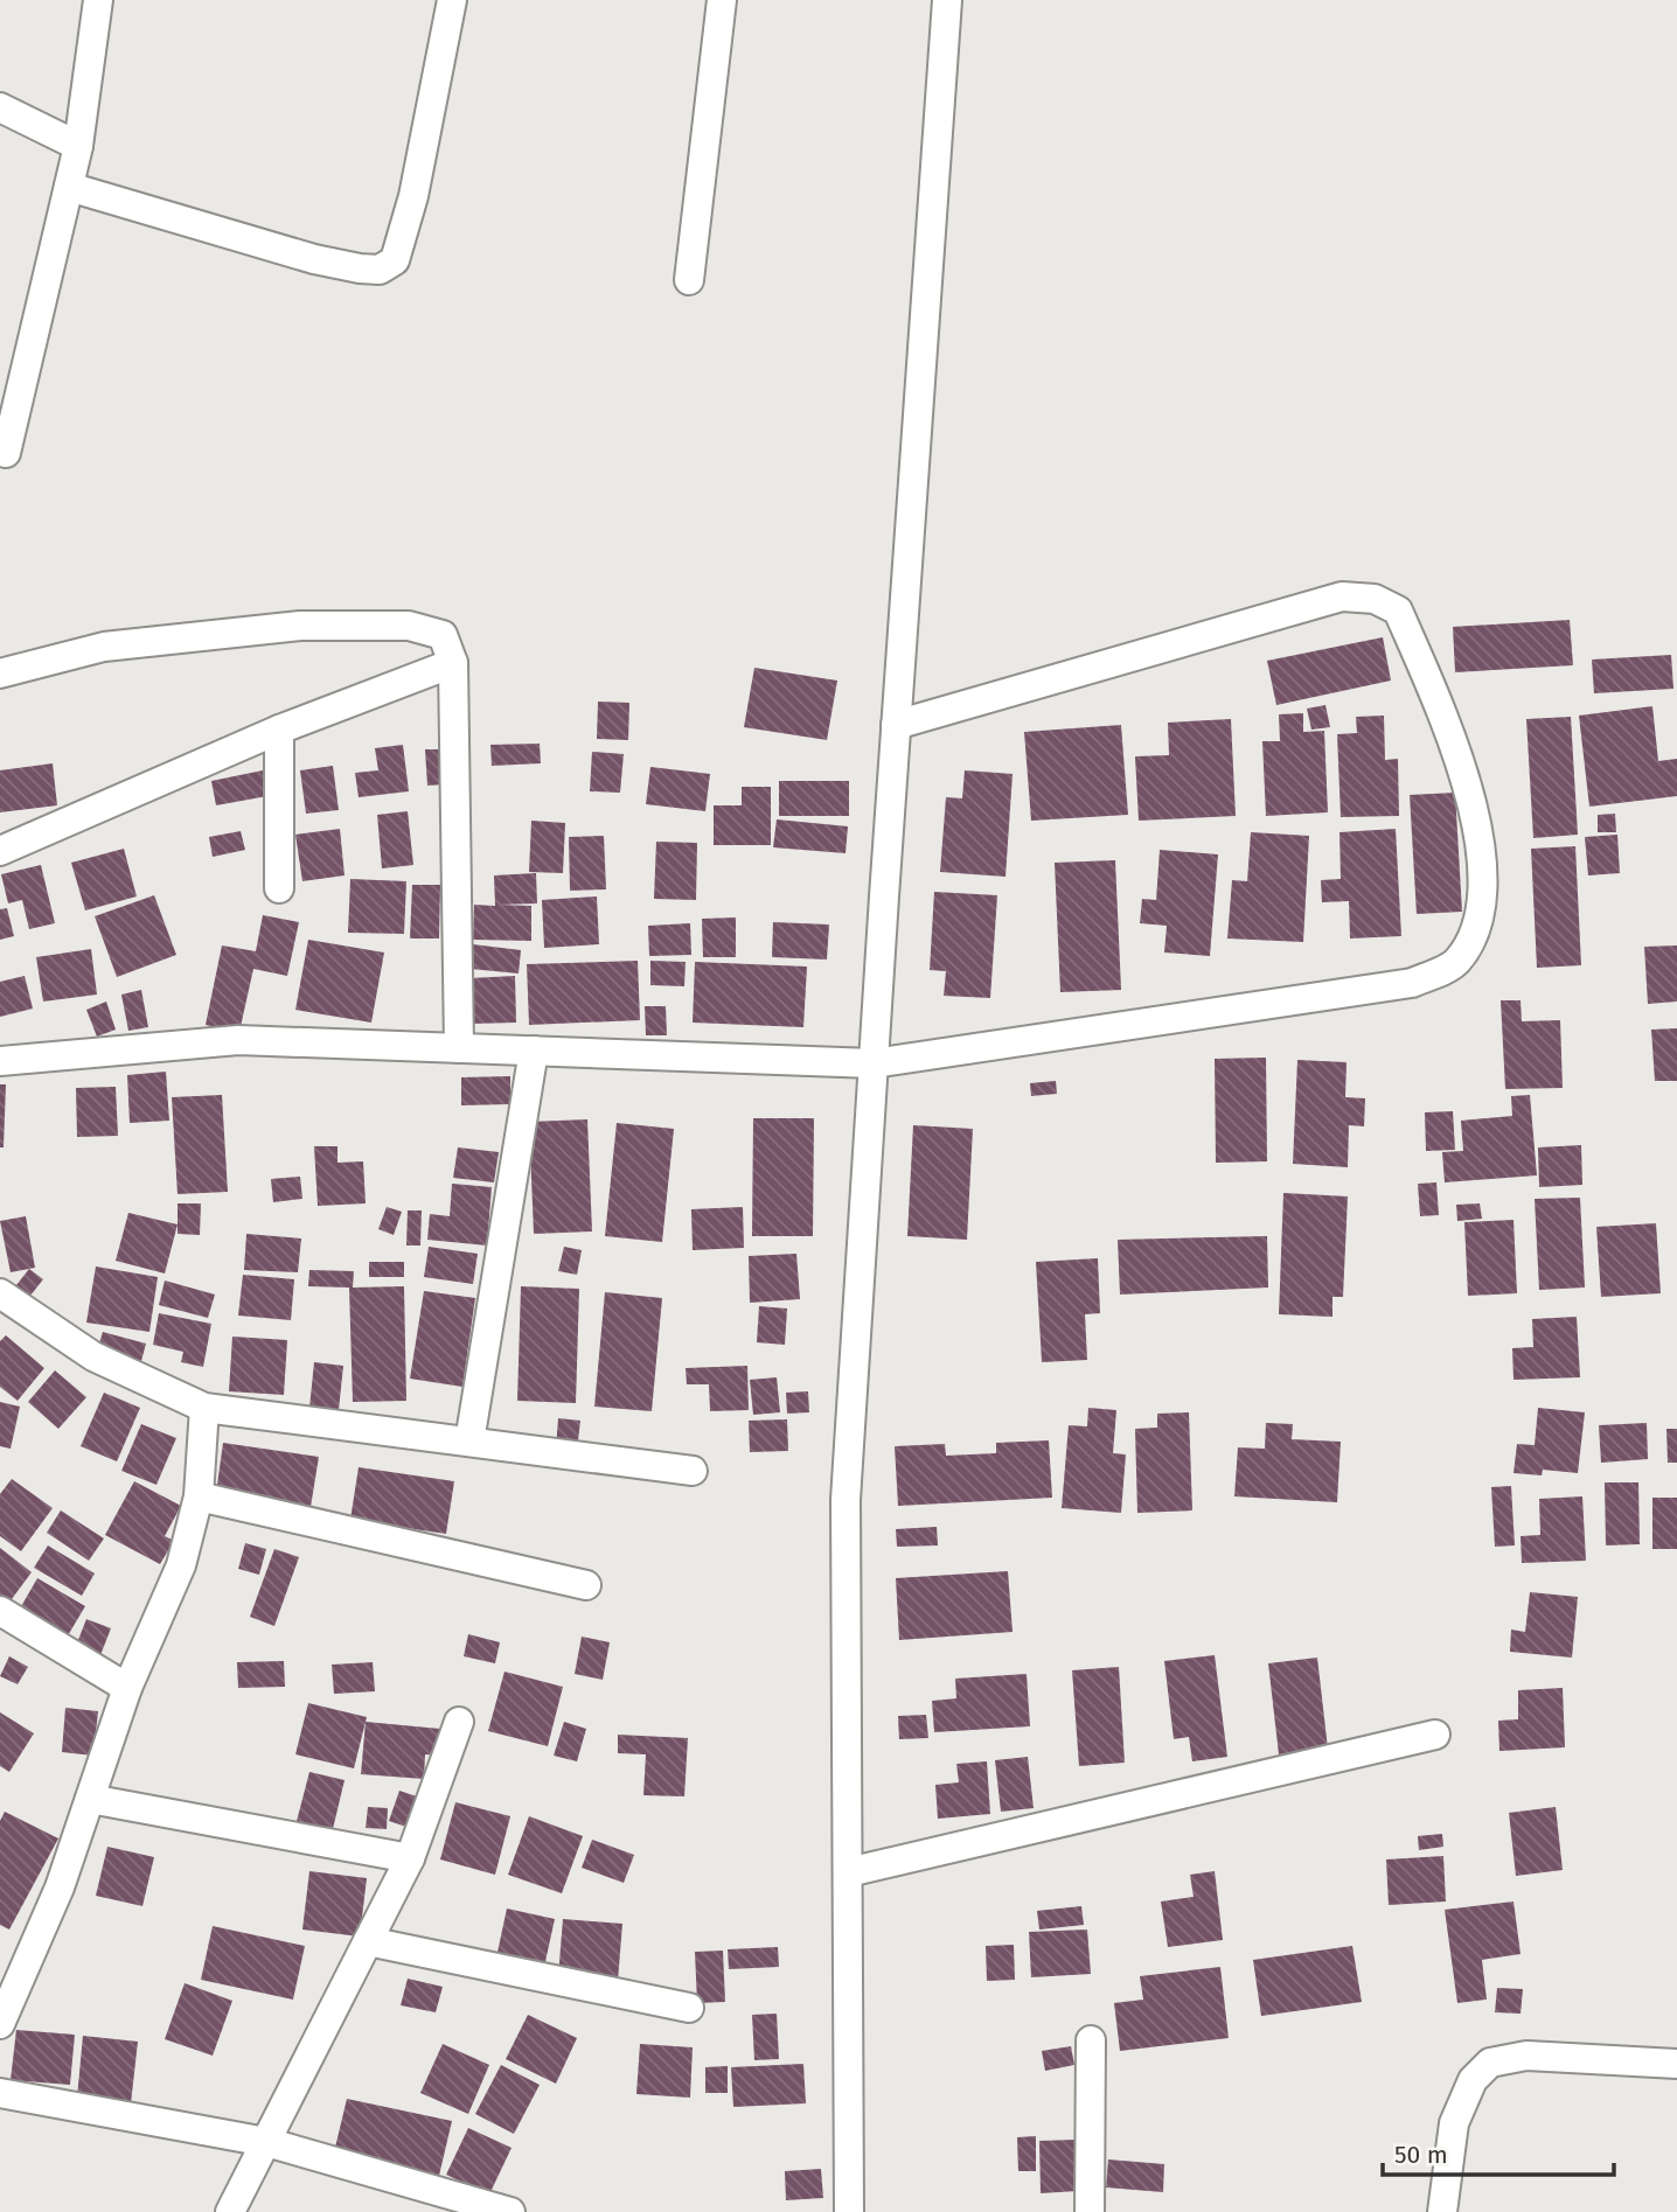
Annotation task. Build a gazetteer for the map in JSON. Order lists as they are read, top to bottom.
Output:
{
  "scale_bar": "50 m"
}
